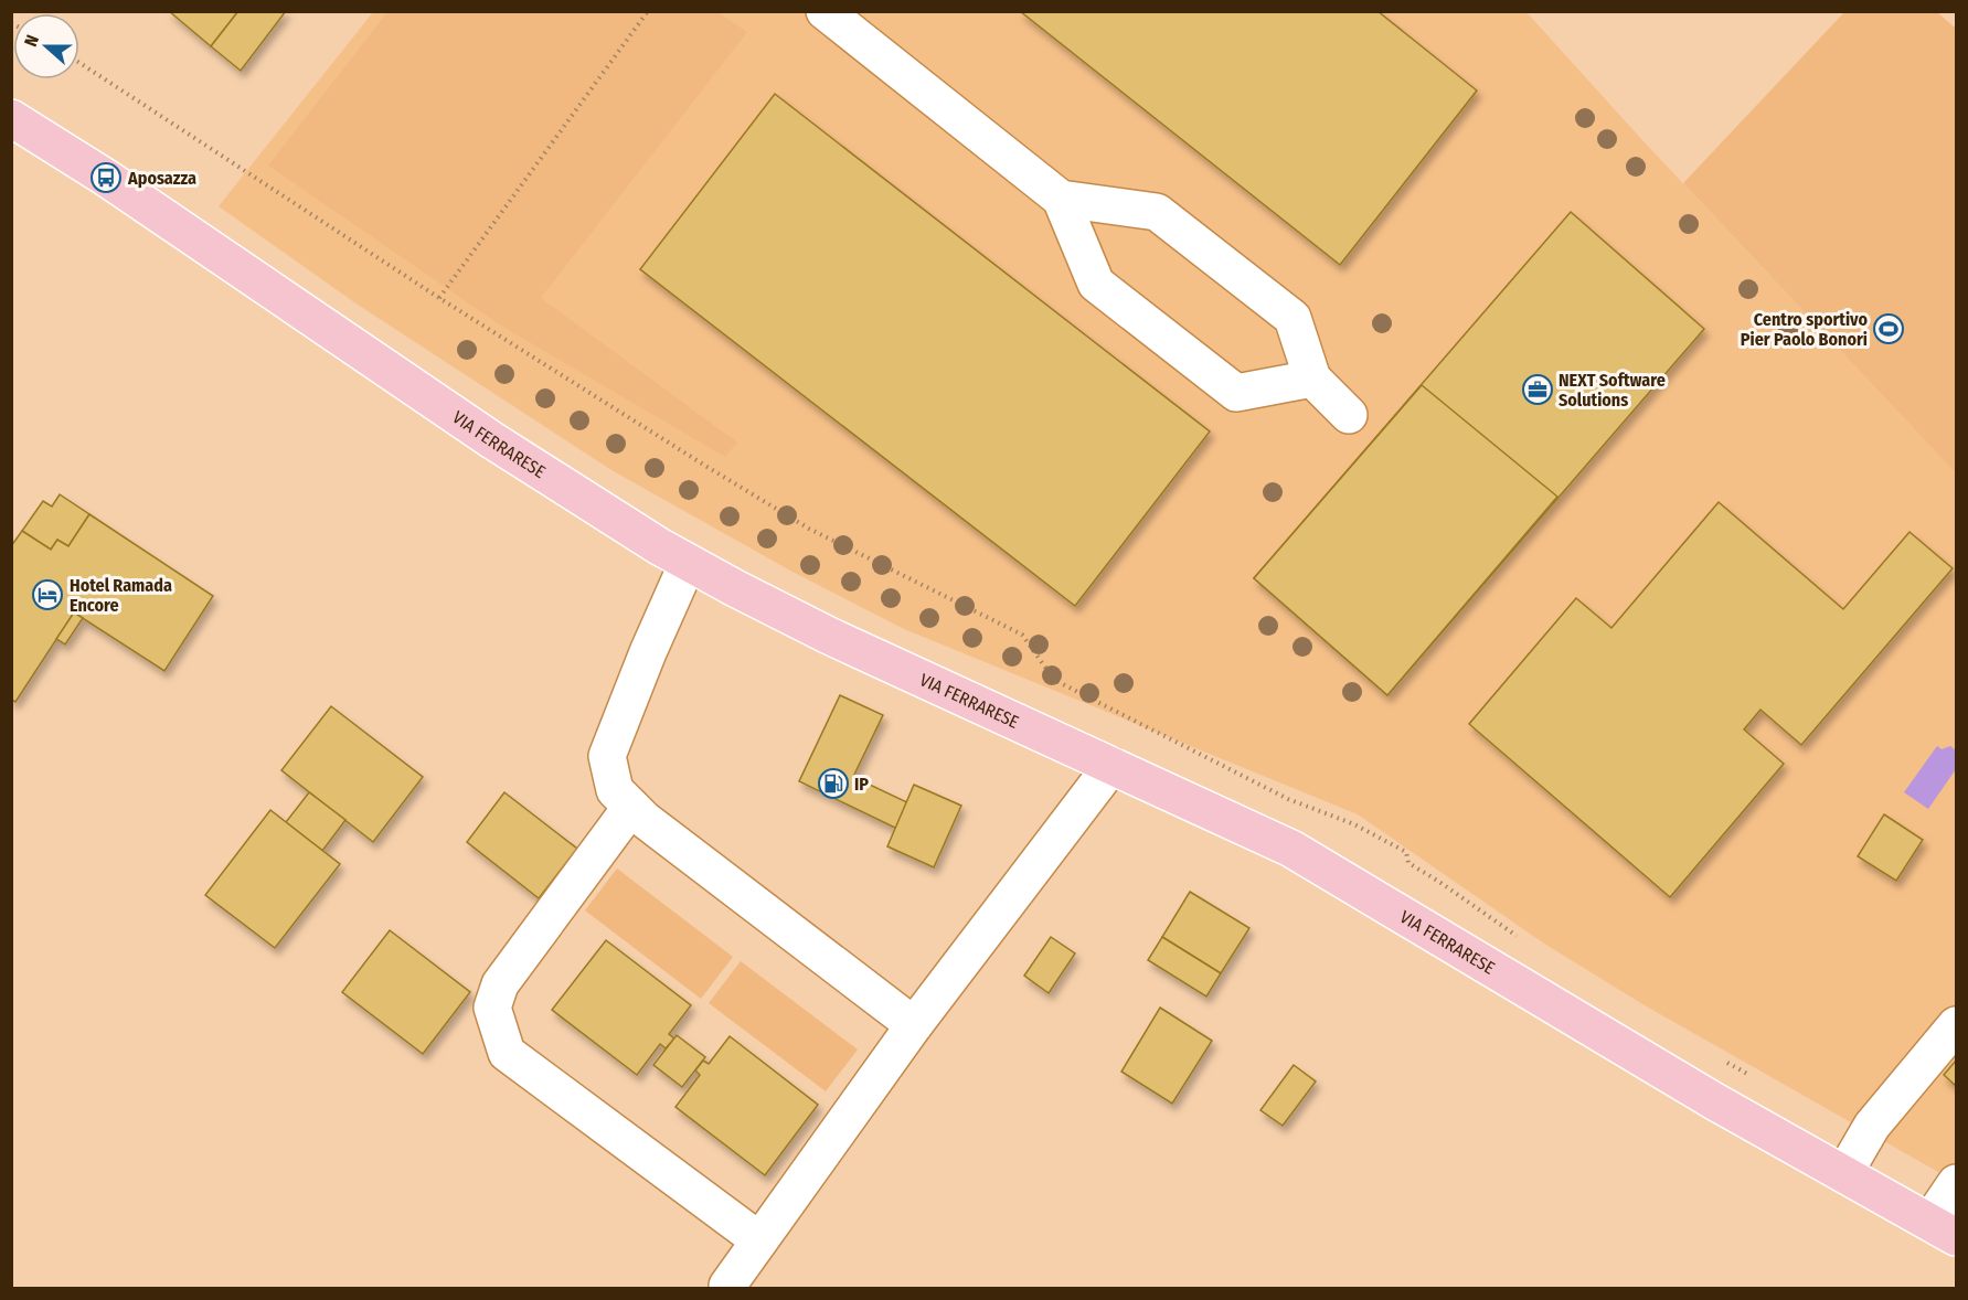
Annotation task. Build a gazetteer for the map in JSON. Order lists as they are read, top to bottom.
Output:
{
  "streets": {
    "main road": ["VIA FERRARESE"]
  },
  "places": {
    "bus stop": ["Aposazza"],
    "sports": ["Centro sportivo Pier Paolo Bonori"],
    "office": ["NEXT Software Solutions"],
    "hotel": ["Hotel Ramada Encore"],
    "fuel station": ["IP"]
  },
  "north": "left"
}
